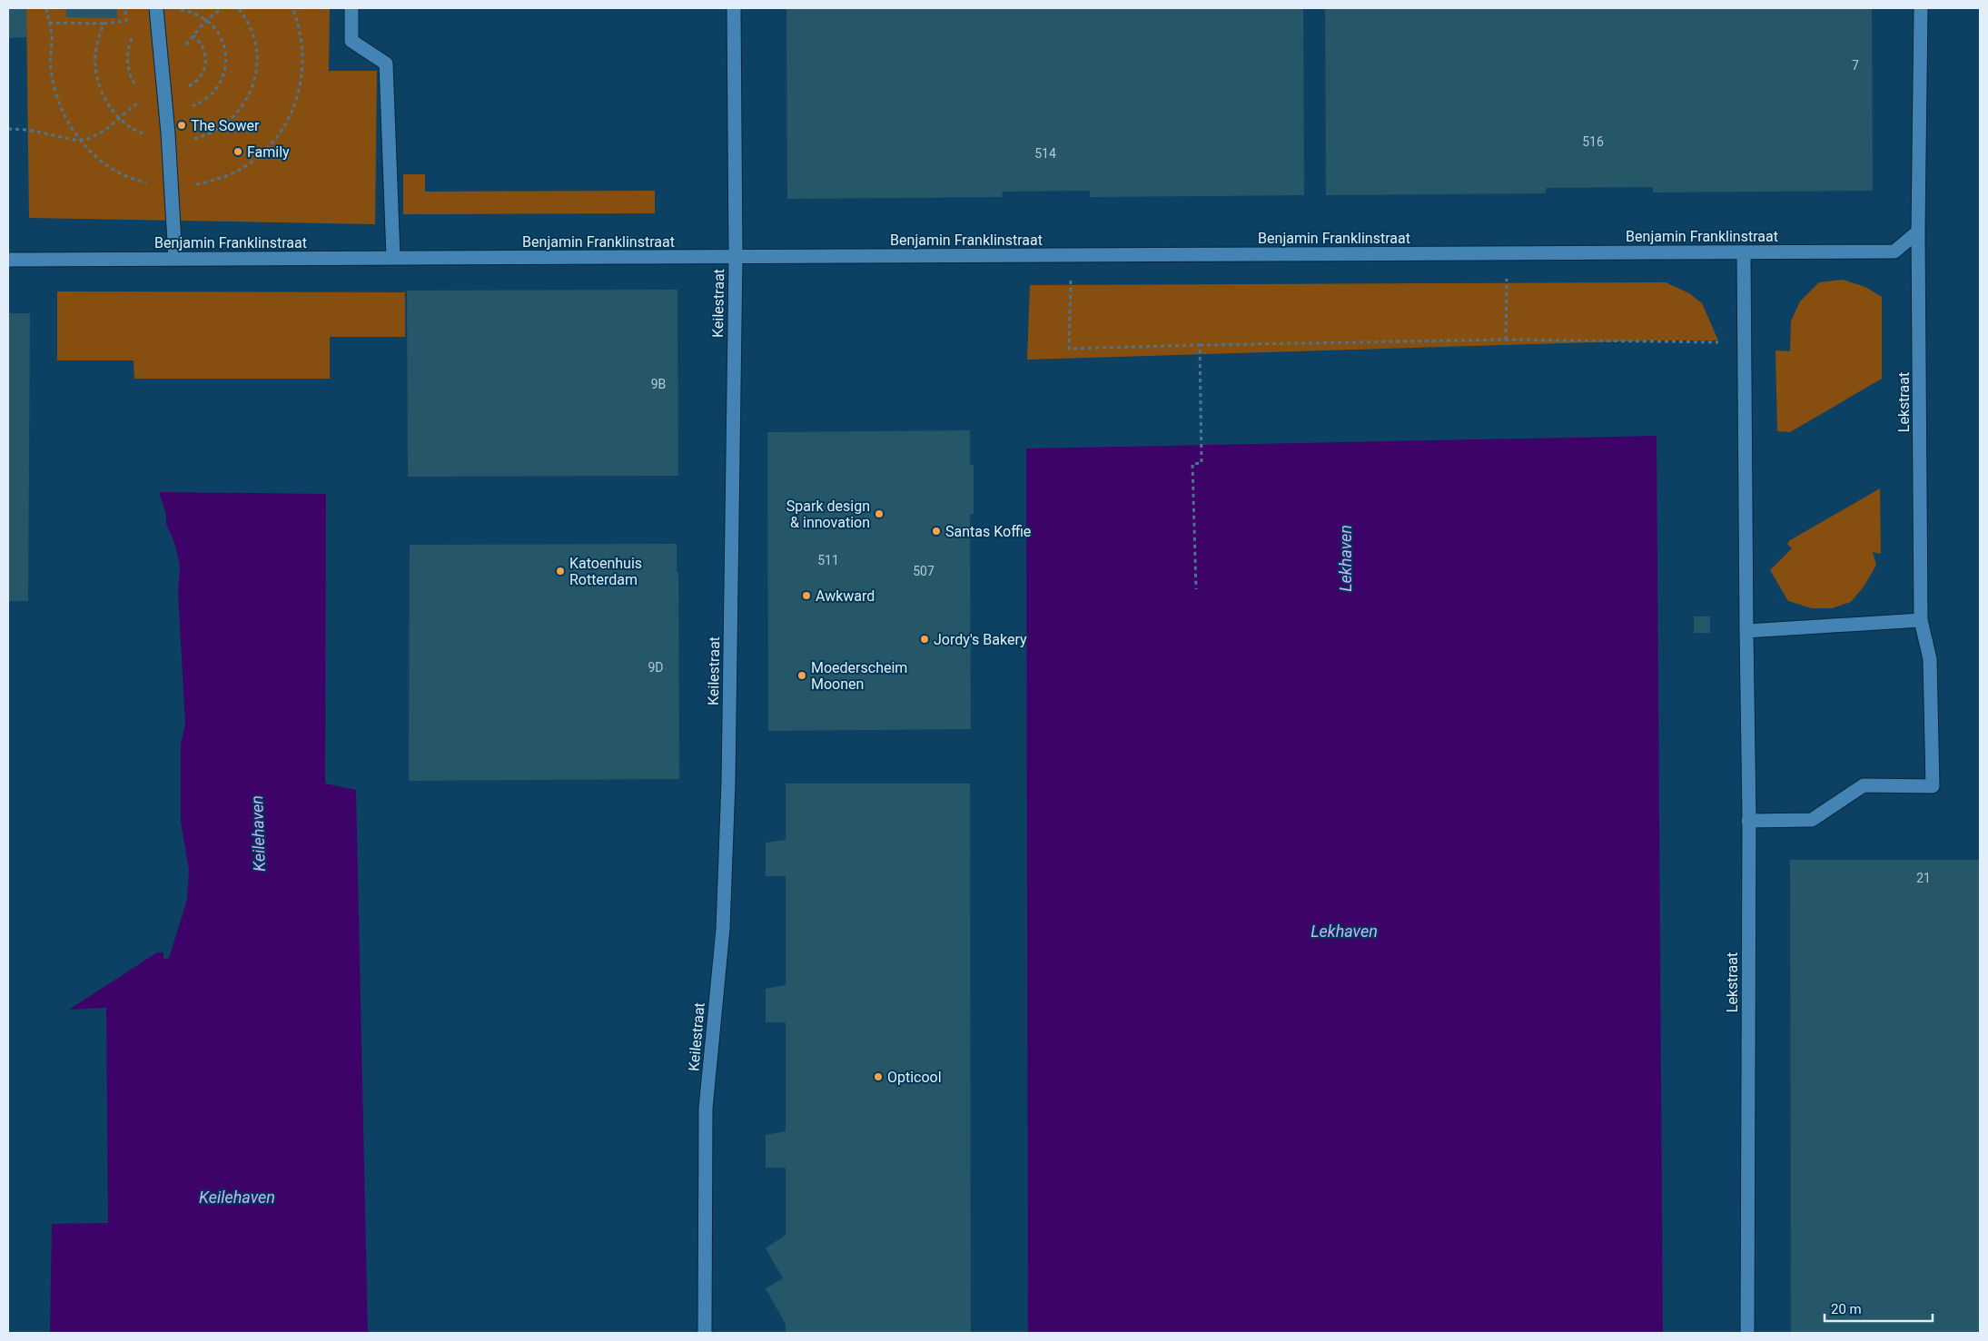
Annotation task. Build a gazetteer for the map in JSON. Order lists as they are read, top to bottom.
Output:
{
  "streets": {
    "street": ["Benjamin Franklinstraat", "Keilestraat", "Lekstraat"]
  },
  "crossings": [
    ["Benjamin Franklinstraat", "Keilestraat"],
    ["Benjamin Franklinstraat", "Lekstraat"]
  ],
  "water": ["Lekhaven", "Keilehaven"],
  "places": [
    "The Sower",
    "Family",
    "Spark design & innovation",
    "Santas Koffie",
    "Katoenhuis Rotterdam",
    "Awkward",
    "Jordy's Bakery",
    "Moederscheim Moonen",
    "Opticool"
  ],
  "house_numbers": [
    "7",
    "516",
    "514",
    "9B",
    "511",
    "507",
    "9D",
    "21"
  ],
  "scale_bar": "20 m"
}
